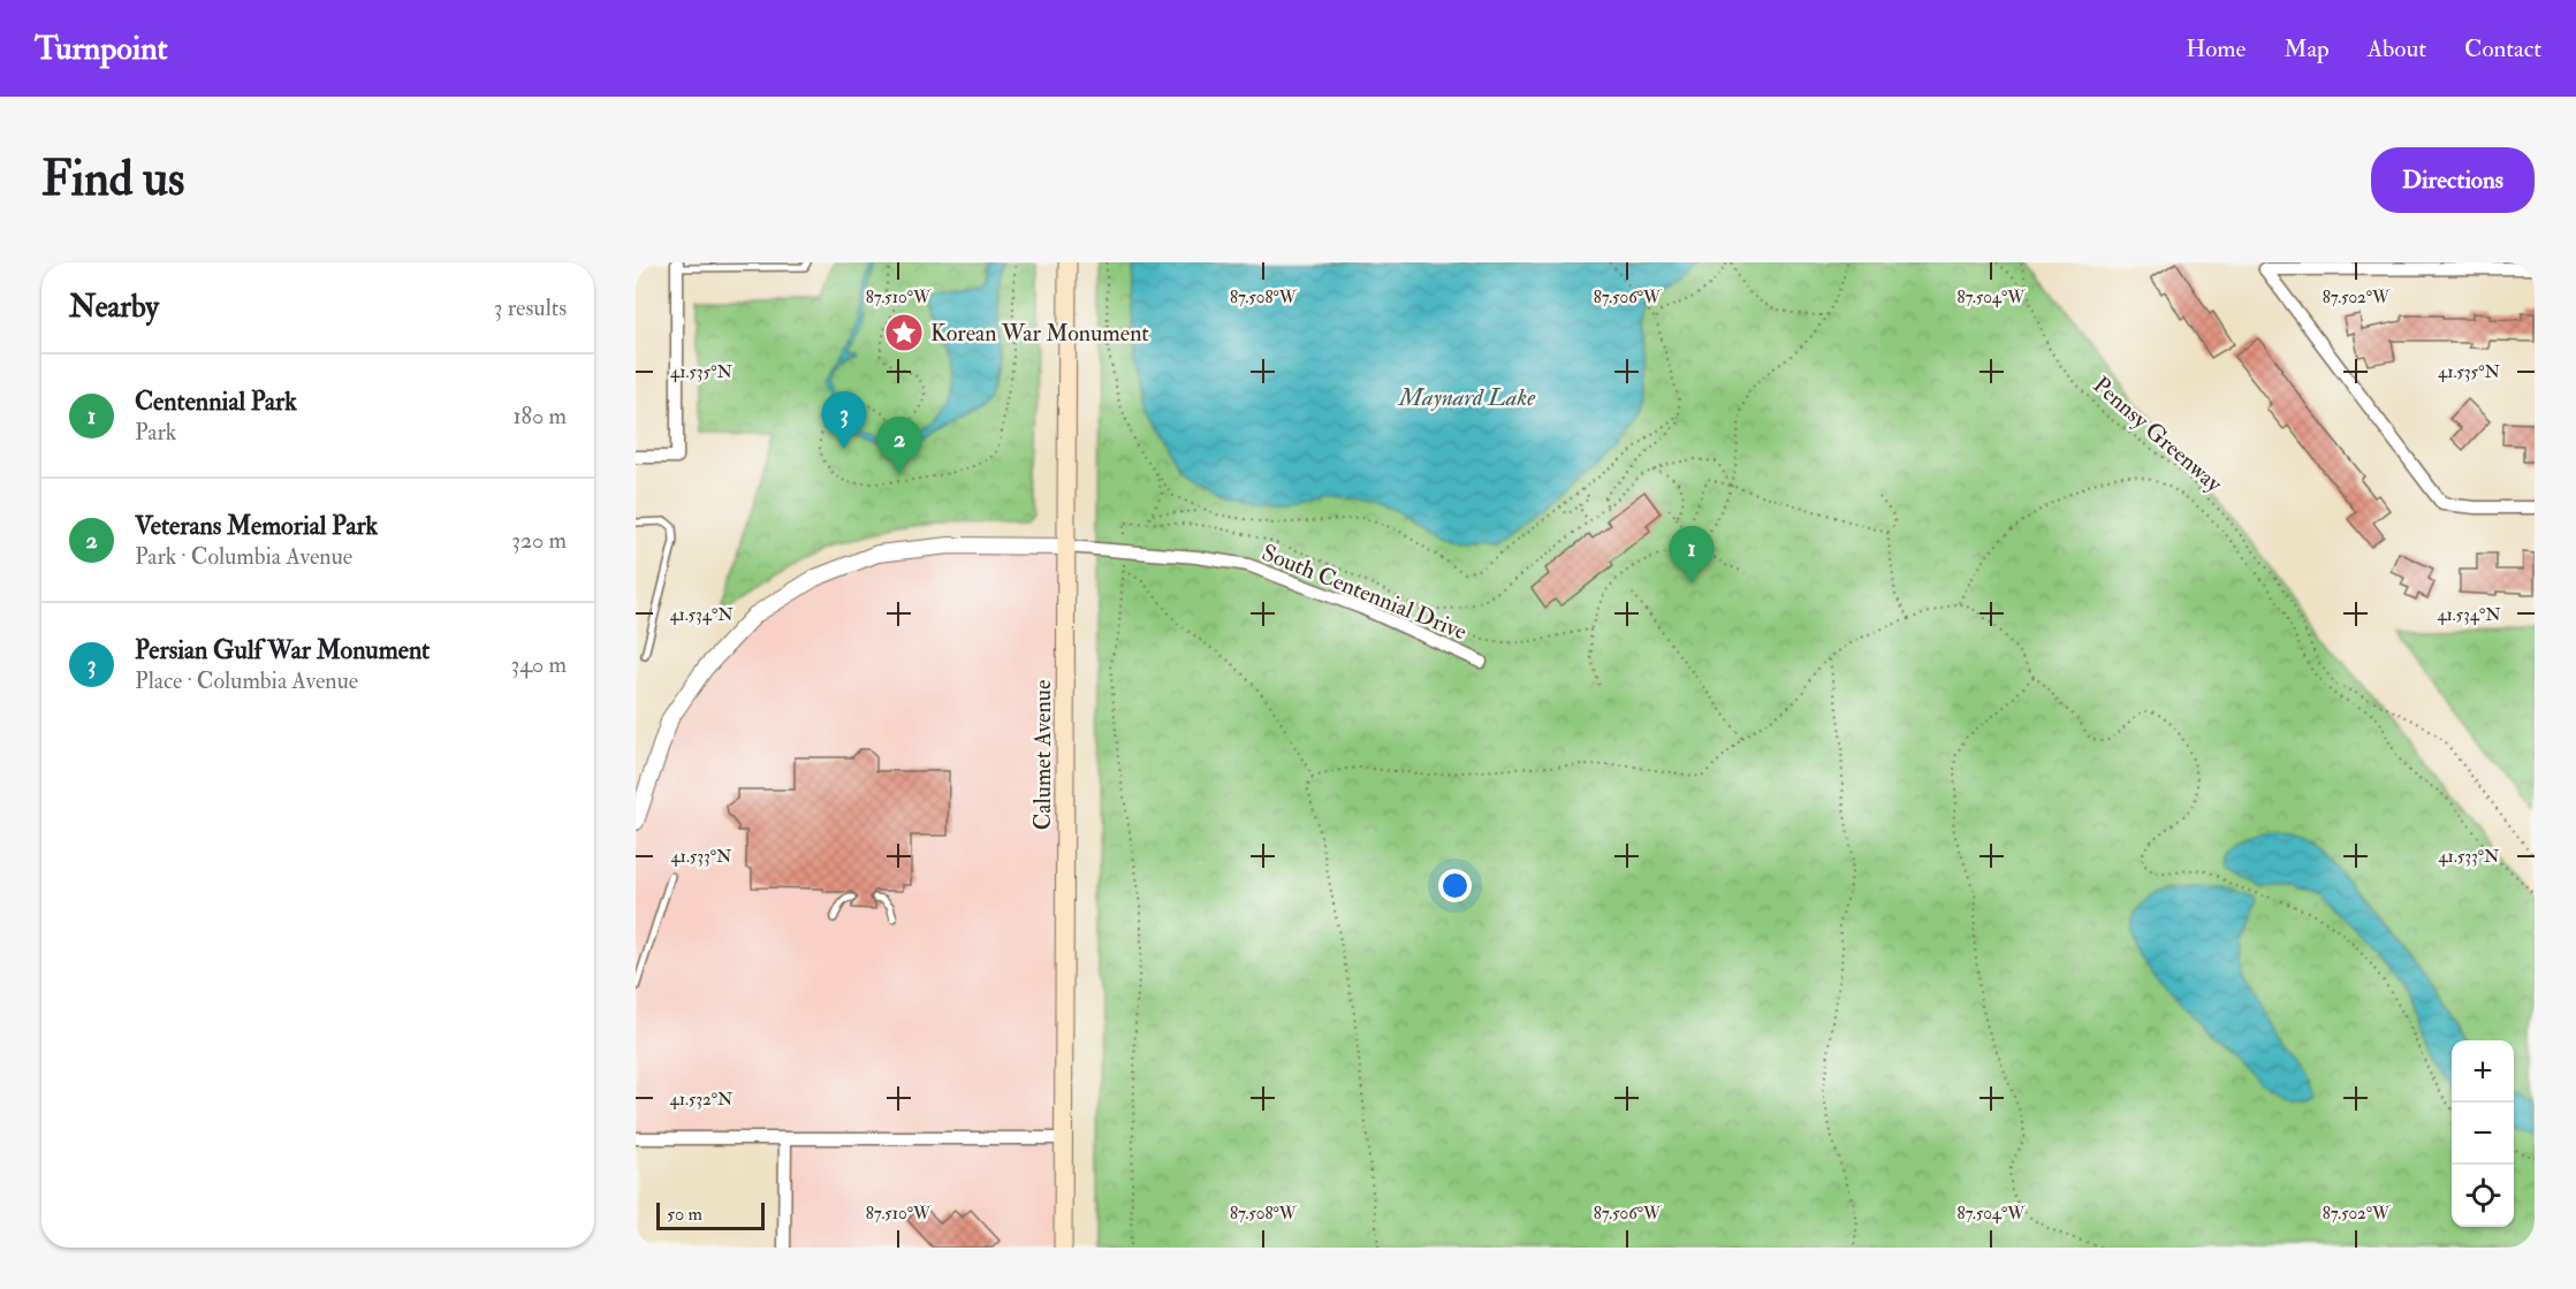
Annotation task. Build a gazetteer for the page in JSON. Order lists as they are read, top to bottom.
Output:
{
  "streets": {
    "main road": ["Calumet Avenue"],
    "street": ["South Centennial Drive"],
    "path": ["Pennsy Greenway"]
  },
  "crossings": [
    ["South Centennial Drive", "Calumet Avenue"]
  ],
  "water": ["Maynard Lake"],
  "places": {
    "place": ["Korean War Monument"]
  },
  "scale_bar": "50 m",
  "page": {
    "header": "Turnpoint",
    "nav": [
      "Home",
      "Map",
      "About",
      "Contact"
    ],
    "buttons": "Directions",
    "title": "Find us",
    "heading": ["Nearby", "3 results"],
    "list": [
      {
        "mark": "1",
        "name": "Centennial Park",
        "note": "Park",
        "value": "180 m"
      },
      {
        "mark": "2",
        "name": "Veterans Memorial Park",
        "note": "Park · Columbia Avenue",
        "value": "320 m"
      },
      {
        "mark": "3",
        "name": "Persian Gulf War Monument",
        "note": "Place · Columbia Avenue",
        "value": "340 m"
      }
    ],
    "pins": ["3", "2", "1"],
    "map_buttons": ["+", "−"],
    "scale": "50 m"
  },
  "coordinates": [
    "87.510°W",
    "87.508°W",
    "87.506°W",
    "87.504°W",
    "87.502°W",
    "41.535°N",
    "41.534°N",
    "41.533°N",
    "41.532°N"
  ]
}
